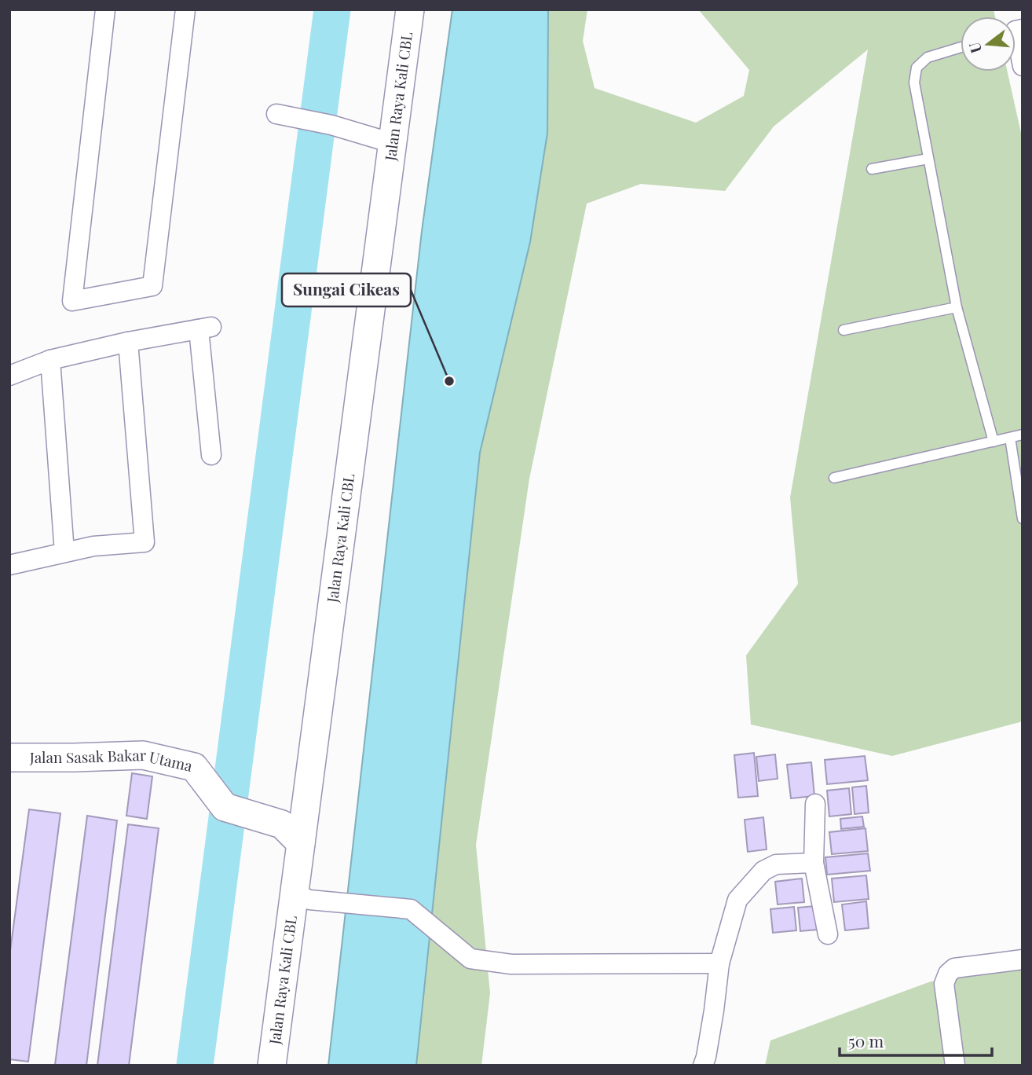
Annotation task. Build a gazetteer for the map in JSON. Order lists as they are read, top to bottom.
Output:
{
  "streets": {
    "main road": ["Jalan Raya Kali CBL", "Jalan Sasak Bakar Utama"]
  },
  "crossings": [
    ["Jalan Raya Kali CBL", "Jalan Sasak Bakar Utama"]
  ],
  "places": ["Sungai Cikeas"],
  "scale_bar": "50 m",
  "north": "left"
}
